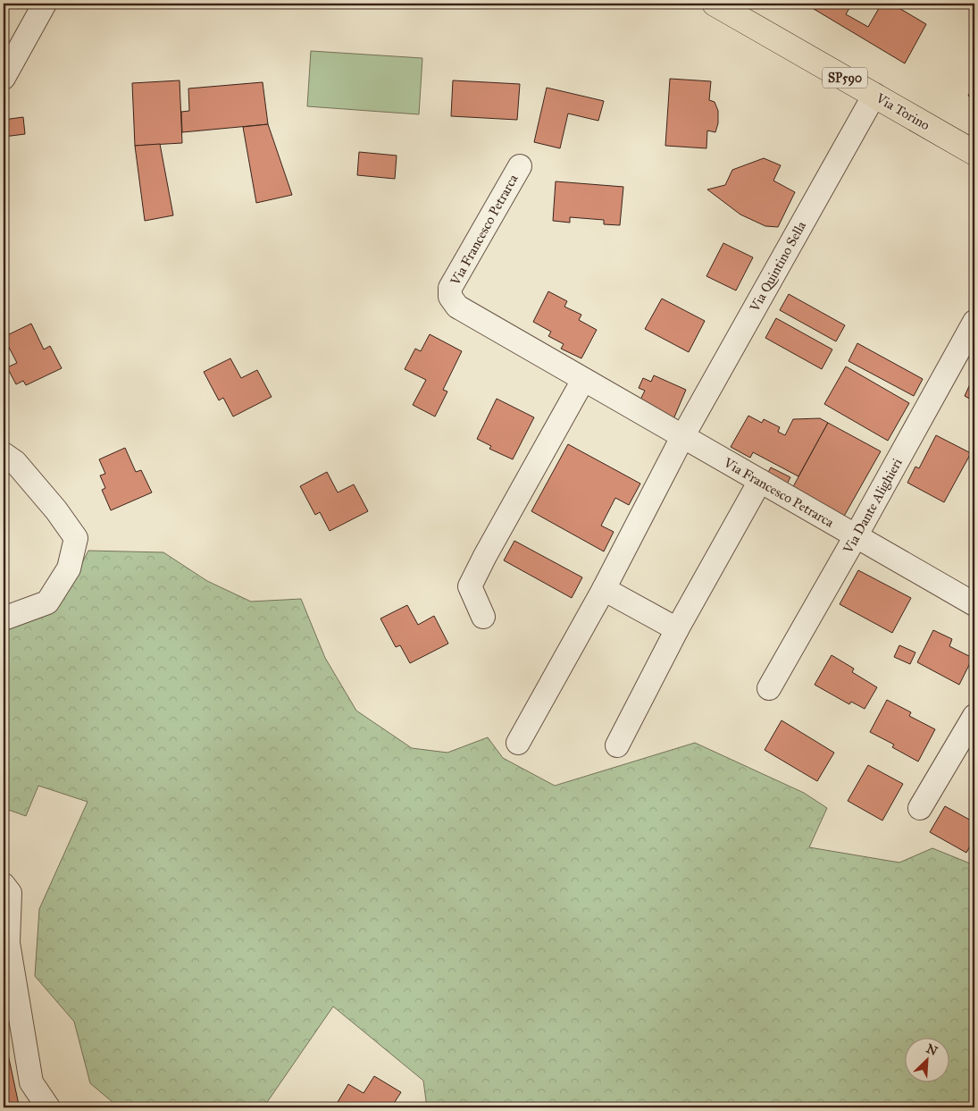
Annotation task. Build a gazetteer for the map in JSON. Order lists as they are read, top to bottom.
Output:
{
  "streets": {
    "main road": ["SP590", "Via Torino"],
    "street": ["Via Francesco Petrarca", "Via Quintino Sella", "Via Dante Alighieri"]
  },
  "crossings": [
    ["Via Torino", "Via Quintino Sella"],
    ["Via Francesco Petrarca", "Via Quintino Sella"],
    ["Via Francesco Petrarca", "Via Dante Alighieri"]
  ],
  "north": "top right"
}
